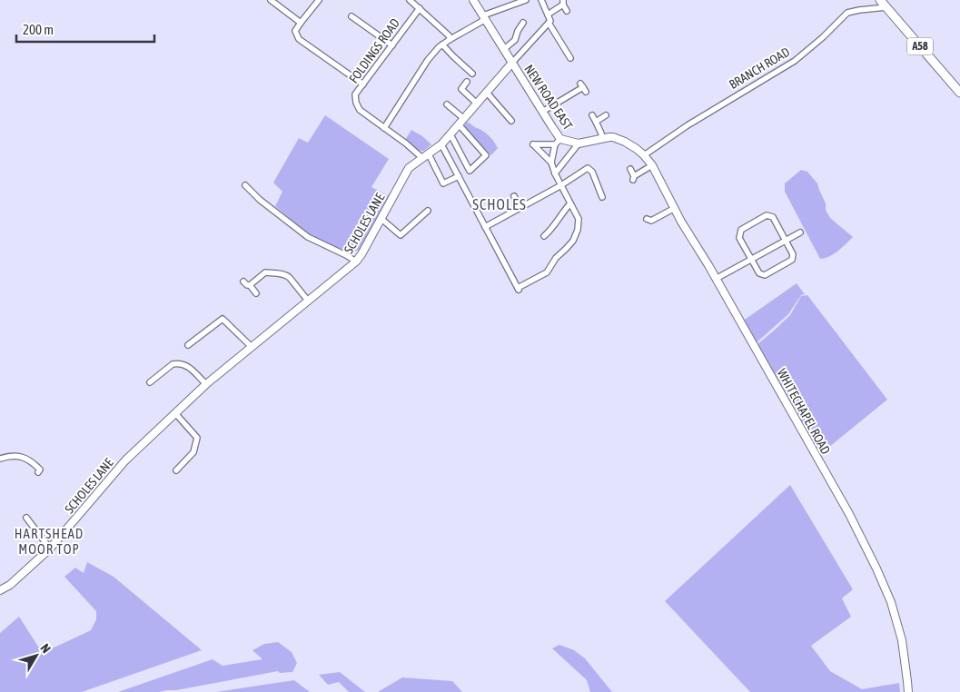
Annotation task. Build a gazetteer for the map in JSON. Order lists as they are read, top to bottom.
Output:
{
  "streets": {
    "highway": ["A58"],
    "main road": ["NEW ROAD EAST", "SCHOLES LANE", "WHITECHAPEL ROAD"],
    "street": ["FOLDINGS ROAD", "BRANCH ROAD"]
  },
  "crossings": [
    ["A58", "BRANCH ROAD"],
    ["FOLDINGS ROAD", "SCHOLES LANE"],
    ["BRANCH ROAD", "NEW ROAD EAST"],
    ["BRANCH ROAD", "WHITECHAPEL ROAD"],
    ["NEW ROAD EAST", "SCHOLES LANE"],
    ["NEW ROAD EAST", "WHITECHAPEL ROAD"]
  ],
  "districts": ["SCHOLES", "HARTSHEAD MOOR TOP"],
  "scale_bar": "200 m",
  "north": "top right"
}
